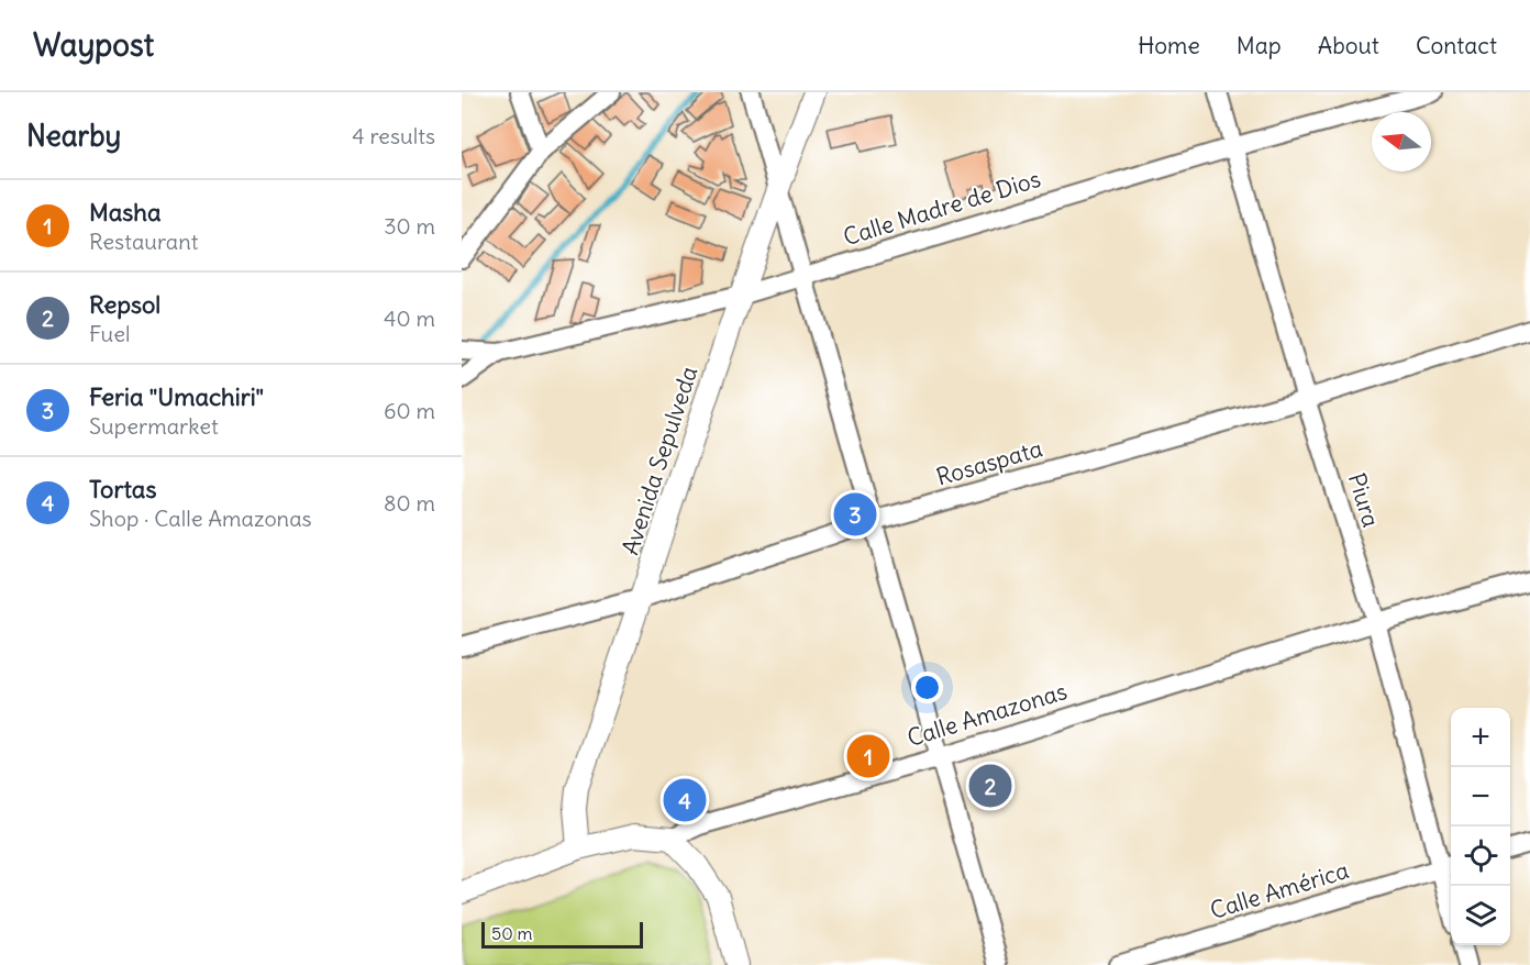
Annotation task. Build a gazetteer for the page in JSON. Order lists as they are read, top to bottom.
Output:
{
  "streets": {
    "street": [
      "Calle Madre de Dios",
      "Avenida Sepulveda",
      "Rosaspata",
      "Piura",
      "Calle Amazonas",
      "Calle América"
    ]
  },
  "crossings": [
    ["Calle Madre de Dios", "Avenida Sepulveda"],
    ["Calle Madre de Dios", "Piura"],
    ["Avenida Sepulveda", "Rosaspata"],
    ["Avenida Sepulveda", "Calle Amazonas"],
    ["Rosaspata", "Piura"],
    ["Piura", "Calle Amazonas"],
    ["Piura", "Calle América"]
  ],
  "scale_bar": "50 m",
  "north": "left",
  "page": {
    "header": "Waypost",
    "nav": [
      "Home",
      "Map",
      "About",
      "Contact"
    ],
    "heading": ["Nearby", "4 results"],
    "list": [
      {
        "mark": "1",
        "name": "Masha",
        "note": "Restaurant",
        "value": "30 m"
      },
      {
        "mark": "2",
        "name": "Repsol",
        "note": "Fuel",
        "value": "40 m"
      },
      {
        "mark": "3",
        "name": "Feria \"Umachiri\"",
        "note": "Supermarket",
        "value": "60 m"
      },
      {
        "mark": "4",
        "name": "Tortas",
        "note": "Shop · Calle Amazonas",
        "value": "80 m"
      }
    ],
    "pins": [
      "3",
      "1",
      "2",
      "4"
    ],
    "map_buttons": ["+", "−"],
    "scale": "50 m"
  }
}
